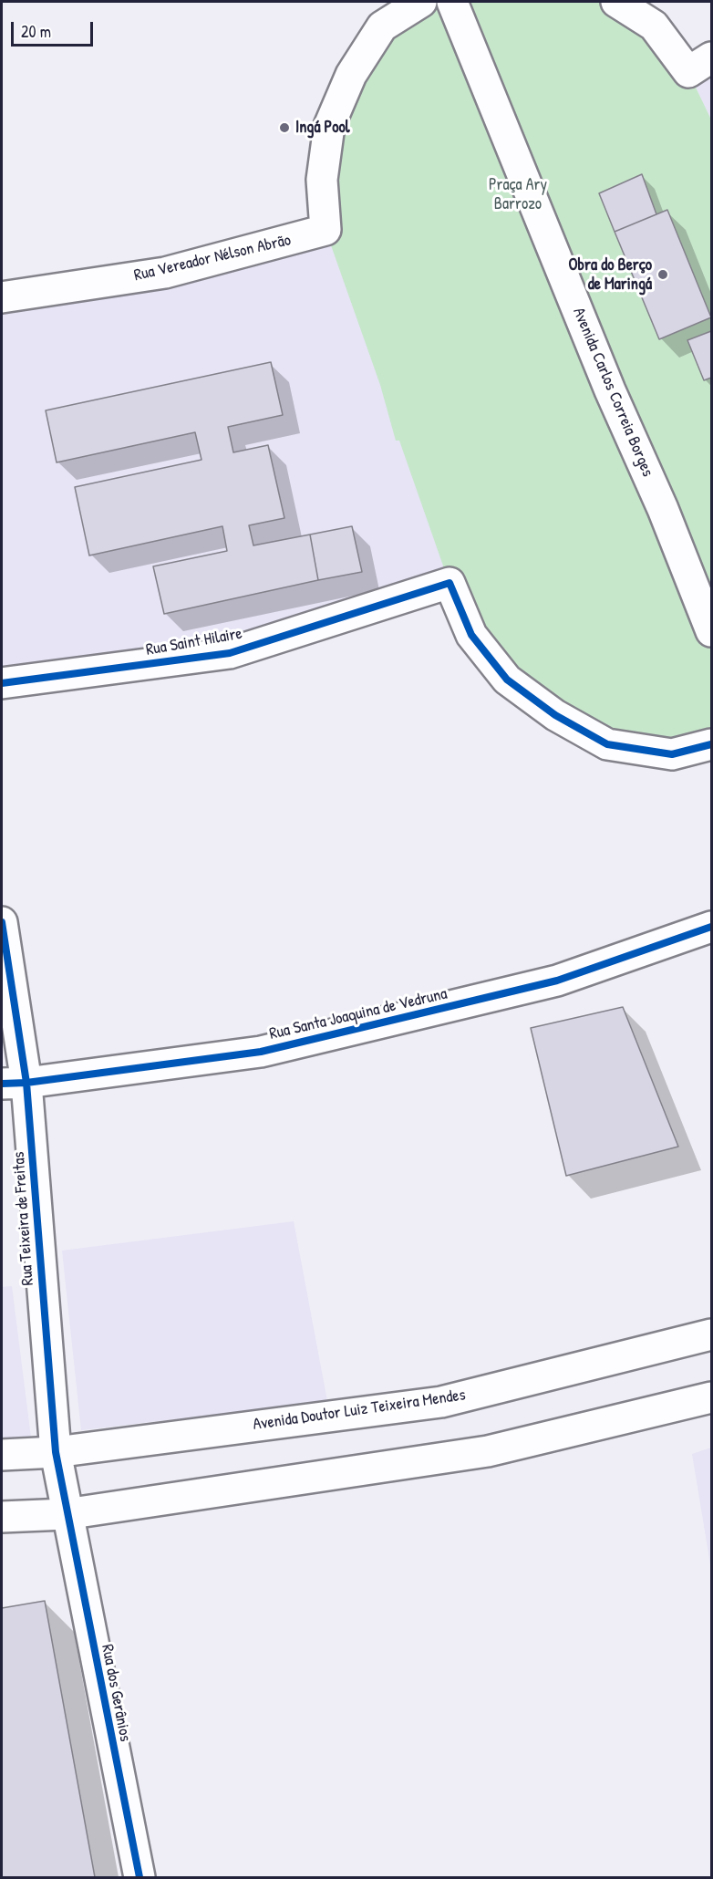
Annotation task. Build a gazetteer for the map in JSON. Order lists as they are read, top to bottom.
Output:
{
  "streets": {
    "street": [
      "Rua Vereador Nélson Abrão",
      "Avenida Carlos Correia Borges",
      "Rua Saint Hilaire",
      "Rua Santa Joaquina de Vedruna",
      "Rua Teixeira de Freitas",
      "Avenida Doutor Luiz Teixeira Mendes",
      "Rua dos Gerânios"
    ]
  },
  "crossings": [
    ["Rua Santa Joaquina de Vedruna", "Rua Teixeira de Freitas"],
    ["Rua Teixeira de Freitas", "Avenida Doutor Luiz Teixeira Mendes"],
    ["Rua Teixeira de Freitas", "Rua dos Gerânios"]
  ],
  "parks": ["Praça Ary Barrozo"],
  "places": ["Ingá Pool", "Obra do Berço de Maringá"],
  "scale_bar": "20 m"
}
